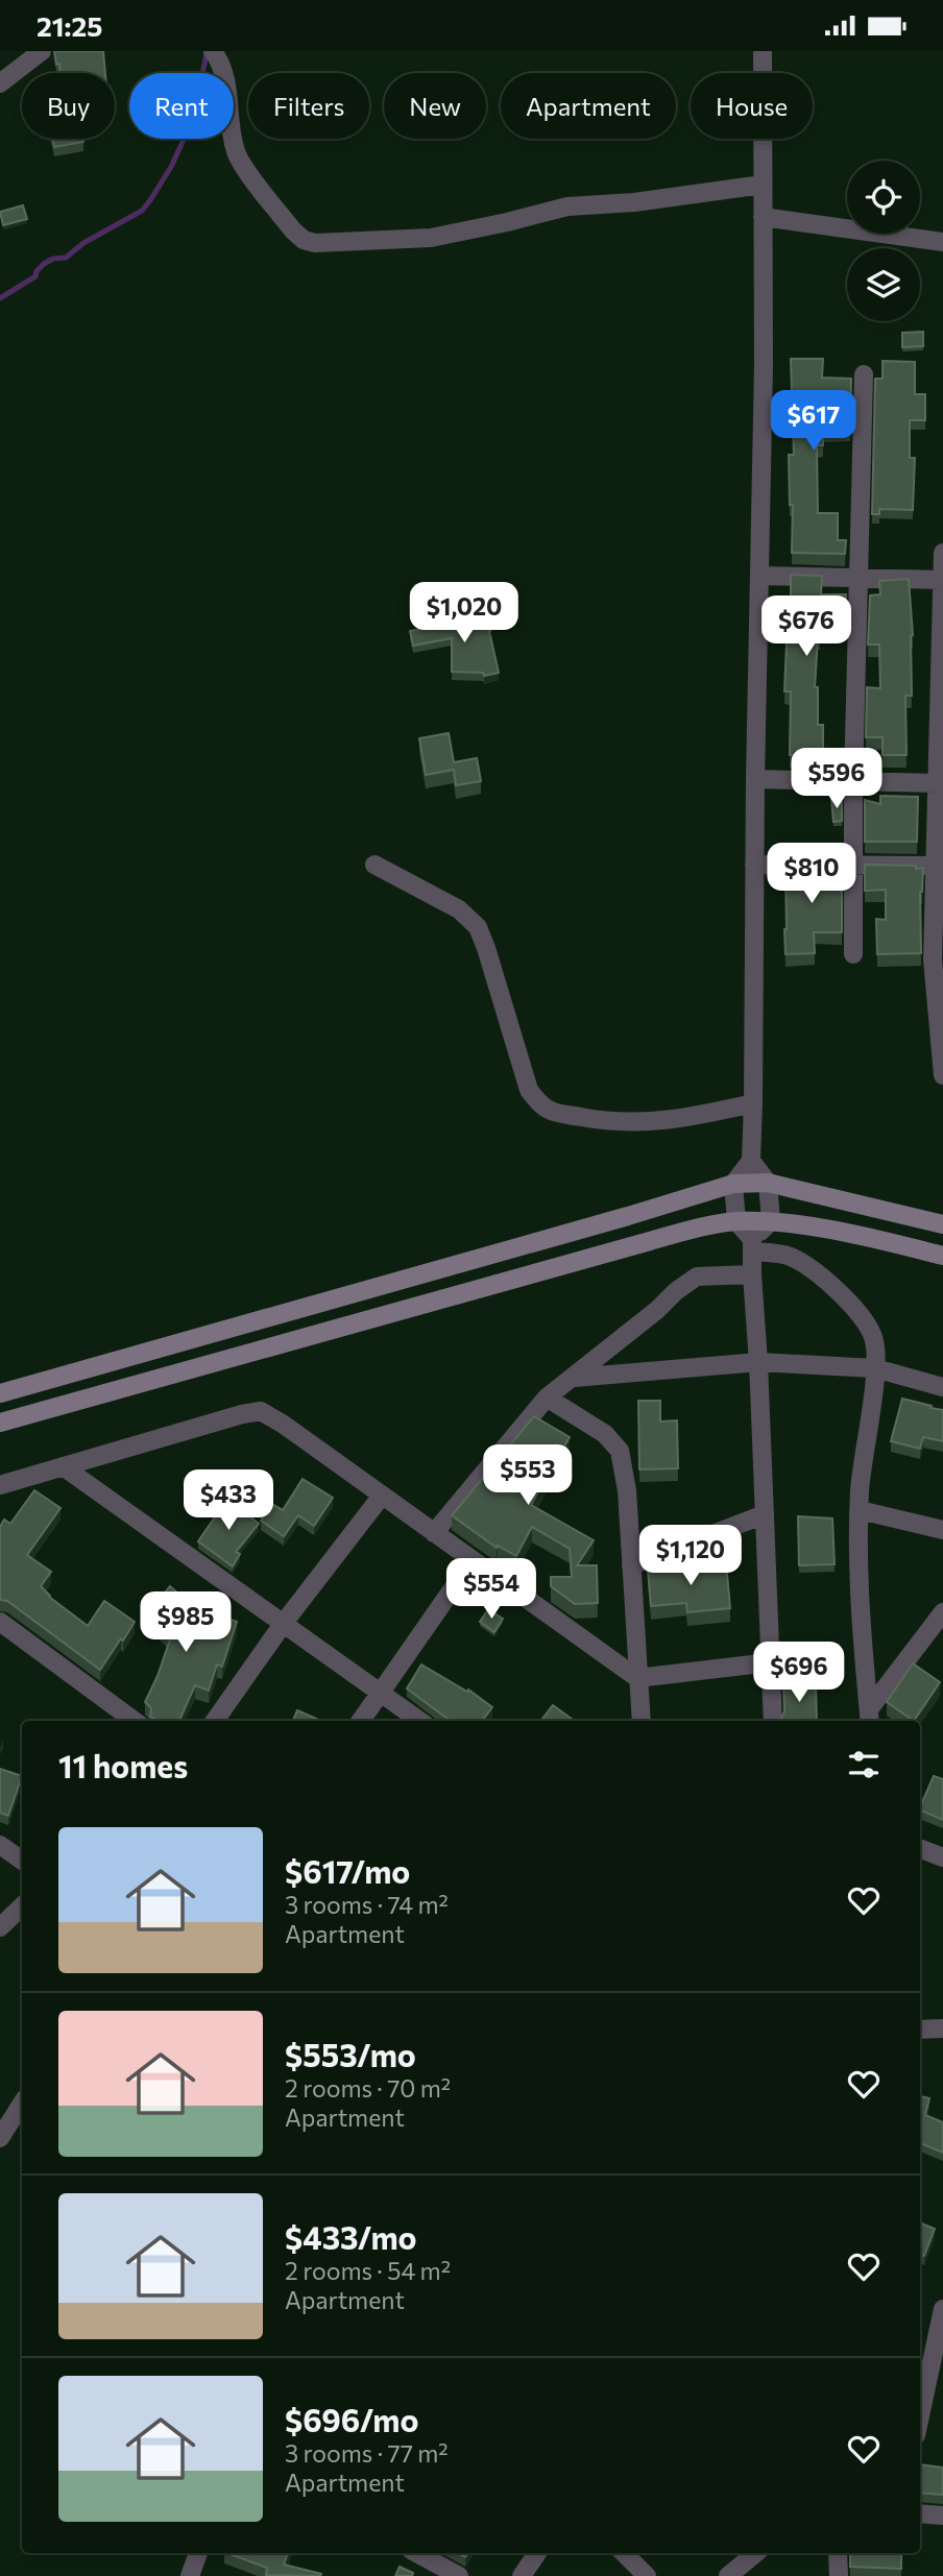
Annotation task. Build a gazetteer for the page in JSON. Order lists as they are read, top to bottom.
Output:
{
  "page": {
    "status": "21:25",
    "chip": [
      "Buy",
      "Rent",
      "Filters",
      "New",
      "Apartment",
      "House"
    ],
    "price": [
      "$617",
      "$1,020",
      "$676",
      "$596",
      "$810",
      "$553",
      "$433",
      "$1,120",
      "$554",
      "$985",
      "$696"
    ],
    "heading": "11 homes",
    "list": [
      {
        "name": "$617/mo",
        "note": "3 rooms · 74 m² · Apartment"
      },
      {
        "name": "$553/mo",
        "note": "2 rooms · 70 m² · Apartment"
      },
      {
        "name": "$433/mo",
        "note": "2 rooms · 54 m² · Apartment"
      },
      {
        "name": "$696/mo",
        "note": "3 rooms · 77 m² · Apartment"
      }
    ]
  }
}
